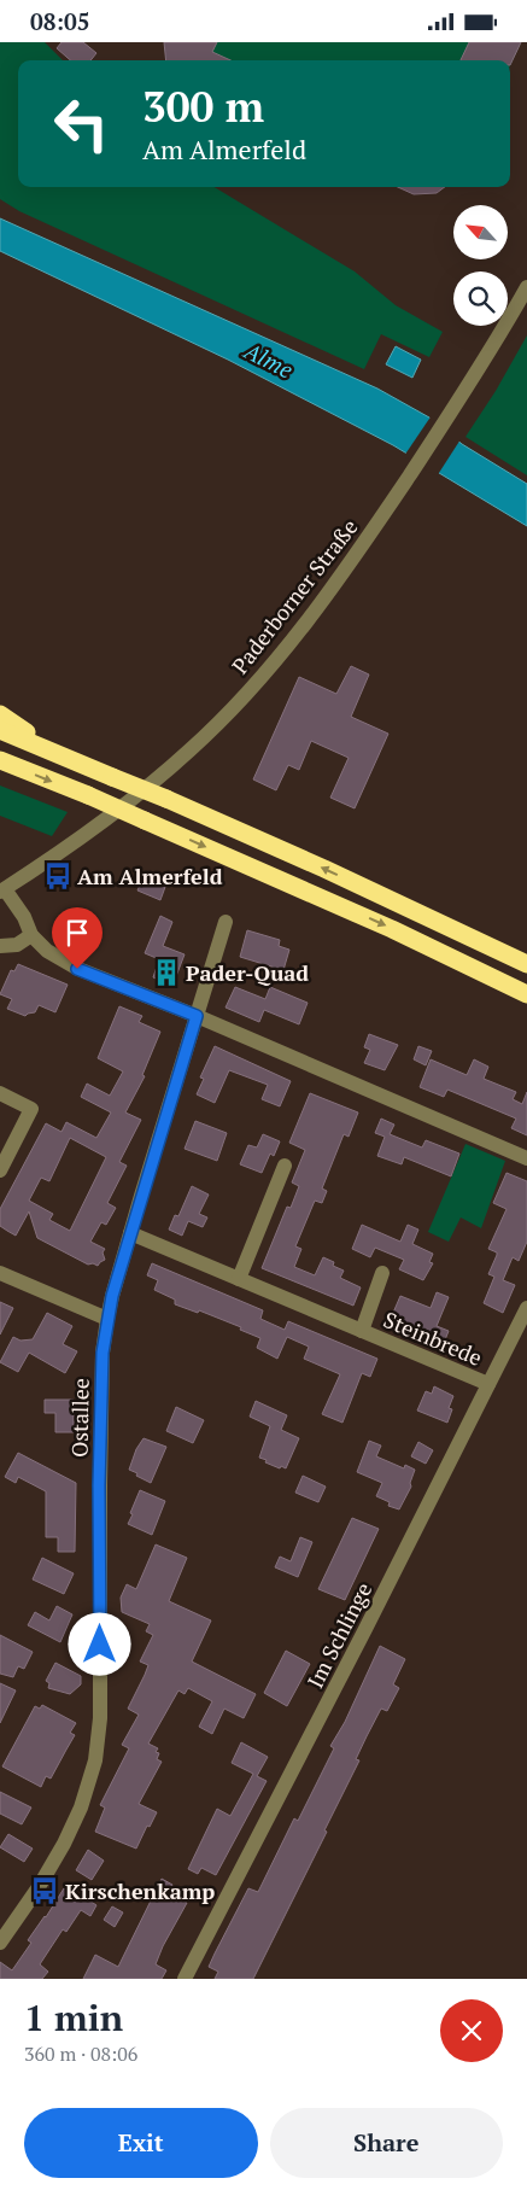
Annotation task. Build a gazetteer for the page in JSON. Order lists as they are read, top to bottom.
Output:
{
  "streets": {
    "street": [
      "Paderborner Straße",
      "Steinbrede",
      "Ostallee",
      "Im Schlinge"
    ]
  },
  "crossings": [
    ["Steinbrede", "Ostallee"],
    ["Steinbrede", "Im Schlinge"]
  ],
  "water": ["Alme"],
  "places": {
    "bus stop": ["Am Almerfeld", "Kirschenkamp"],
    "building": ["Pader-Quad"]
  },
  "north": "top left",
  "page": {
    "status": "08:05",
    "turn": ["300 m", "Am Almerfeld"],
    "heading": ["1 min", "360 m · 08:06"],
    "buttons": ["Exit", "Share"]
  }
}
